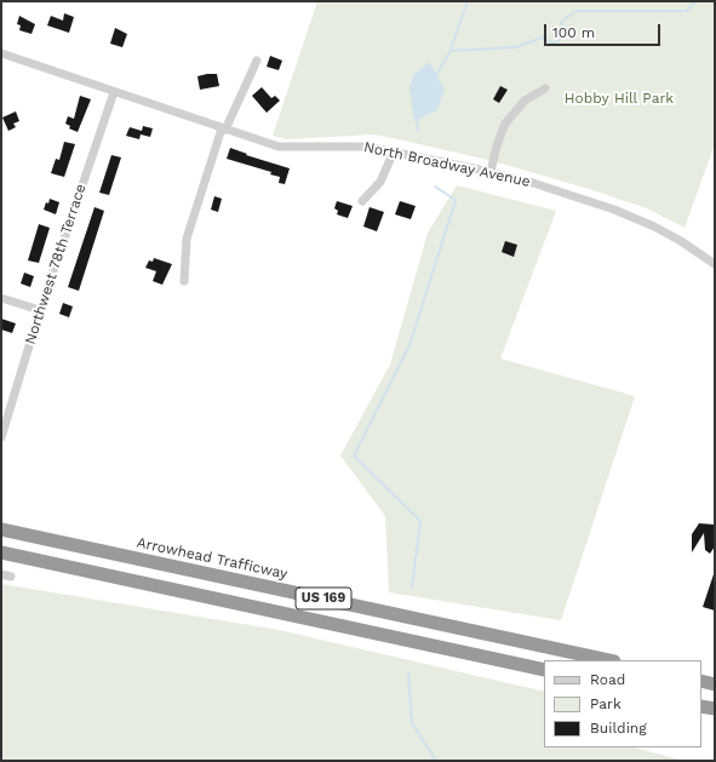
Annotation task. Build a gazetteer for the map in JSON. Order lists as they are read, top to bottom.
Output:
{
  "streets": {
    "highway": ["Arrowhead Trafficway", "US 169"],
    "street": ["North Broadway Avenue", "Northwest 78th Terrace"]
  },
  "crossings": [
    ["North Broadway Avenue", "Northwest 78th Terrace"]
  ],
  "parks": ["Hobby Hill Park"],
  "legend": ["Road", "Park", "Building"],
  "scale_bar": "100 m"
}
